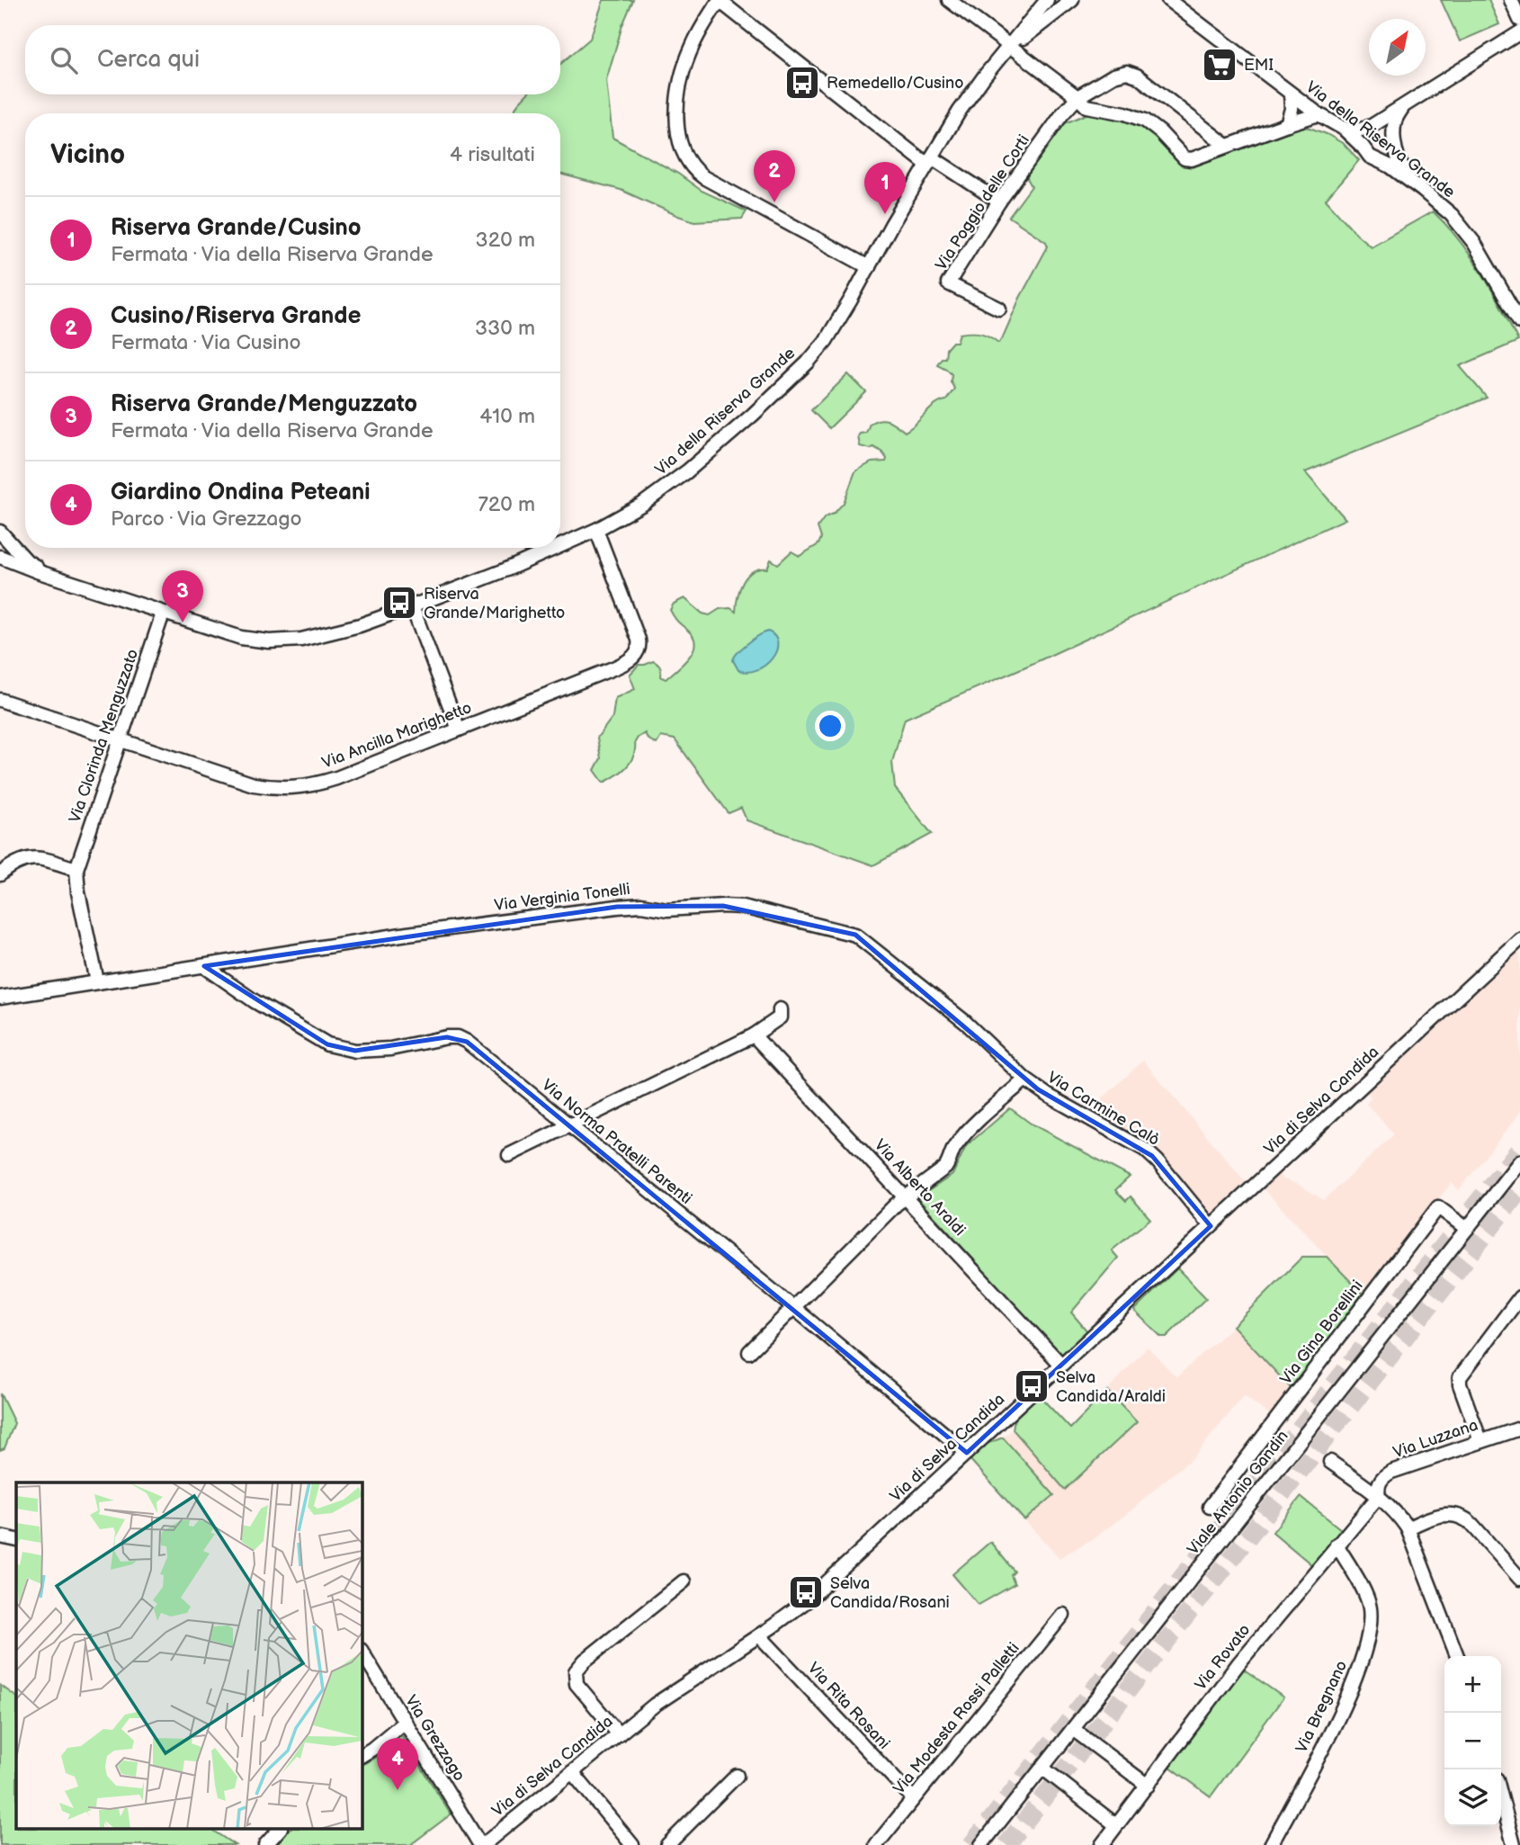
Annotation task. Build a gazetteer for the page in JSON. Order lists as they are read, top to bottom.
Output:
{
  "streets": {
    "street": [
      "Via della Riserva Grande",
      "Via Poggio delle Corti",
      "Via Ancilla Marighetto",
      "Via Clorinda Menguzzato",
      "Via Verginia Tonelli",
      "Via di Selva Candida",
      "Via Carmine Calò",
      "Via Norma Pratelli Parenti",
      "Via Alberto Araldi",
      "Via Gina Borellini",
      "Via Luzzana",
      "Viale Antonio Gandin",
      "Via Rovato",
      "Via Rita Rosani",
      "Via Bregnano",
      "Via Modesta Rossi Palletti",
      "Via Grezzago"
    ]
  },
  "crossings": [
    ["Via della Riserva Grande", "Via Ancilla Marighetto"],
    ["Via della Riserva Grande", "Via Clorinda Menguzzato"],
    ["Via Ancilla Marighetto", "Via Clorinda Menguzzato"],
    ["Via Clorinda Menguzzato", "Via Verginia Tonelli"],
    ["Via Verginia Tonelli", "Via Carmine Calò"],
    ["Via Verginia Tonelli", "Via Norma Pratelli Parenti"],
    ["Via di Selva Candida", "Via Carmine Calò"],
    ["Via di Selva Candida", "Via Norma Pratelli Parenti"],
    ["Via di Selva Candida", "Via Alberto Araldi"],
    ["Via di Selva Candida", "Via Rita Rosani"],
    ["Via di Selva Candida", "Via Grezzago"],
    ["Via Gina Borellini", "Viale Antonio Gandin"],
    ["Via Luzzana", "Via Rovato"],
    ["Via Rovato", "Via Bregnano"],
    ["Via Rita Rosani", "Via Modesta Rossi Palletti"]
  ],
  "places": {
    "supermarket": ["EMI"],
    "bus stop": [
      "Remedello/Cusino",
      "Riserva Grande/Marighetto",
      "Selva Candida/Araldi",
      "Selva Candida/Rosani"
    ]
  },
  "north": "top right",
  "page": {
    "search": "Cerca qui",
    "heading": ["Vicino", "4 risultati"],
    "pins": [
      "2",
      "1",
      "3",
      "4"
    ],
    "list": [
      {
        "mark": "1",
        "name": "Riserva Grande/Cusino",
        "note": "Fermata · Via della Riserva Grande",
        "value": "320 m"
      },
      {
        "mark": "2",
        "name": "Cusino/Riserva Grande",
        "note": "Fermata · Via Cusino",
        "value": "330 m"
      },
      {
        "mark": "3",
        "name": "Riserva Grande/Menguzzato",
        "note": "Fermata · Via della Riserva Grande",
        "value": "410 m"
      },
      {
        "mark": "4",
        "name": "Giardino Ondina Peteani",
        "note": "Parco · Via Grezzago",
        "value": "720 m"
      }
    ],
    "map_buttons": ["+", "−"]
  }
}
